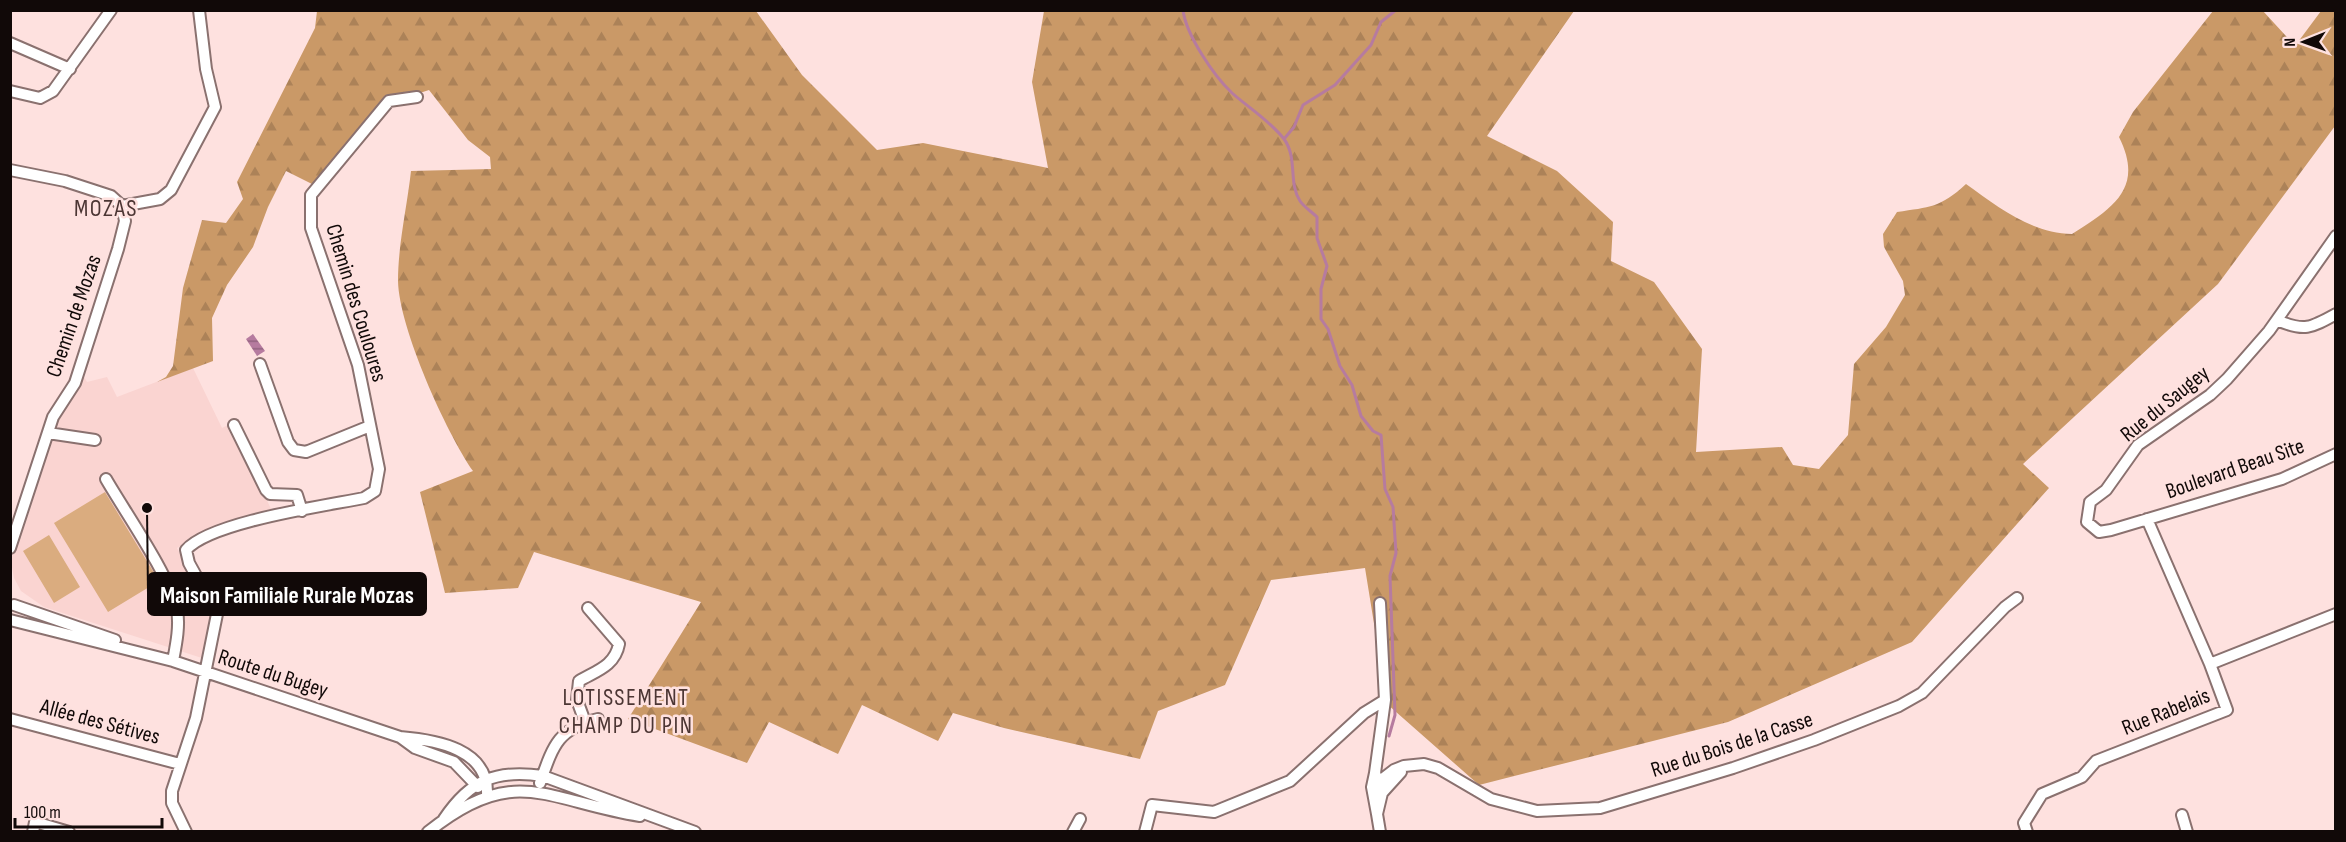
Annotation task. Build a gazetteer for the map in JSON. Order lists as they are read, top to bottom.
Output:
{
  "streets": {
    "street": [
      "Chemin des Couloures",
      "Chemin de Mozas",
      "Rue du Saugey",
      "Boulevard Beau Site",
      "Route du Bugey",
      "Rue Rabelais",
      "Allée des Sétives",
      "Rue du Bois de la Casse"
    ]
  },
  "crossings": [
    ["Chemin des Couloures", "Route du Bugey"],
    ["Rue du Saugey", "Boulevard Beau Site"],
    ["Rue du Saugey", "Rue Rabelais"],
    ["Boulevard Beau Site", "Rue Rabelais"]
  ],
  "districts": ["MOZAS", "LOTISSEMENT CHAMP DU PIN"],
  "places": ["Maison Familiale Rurale Mozas"],
  "scale_bar": "100 m",
  "north": "left"
}
